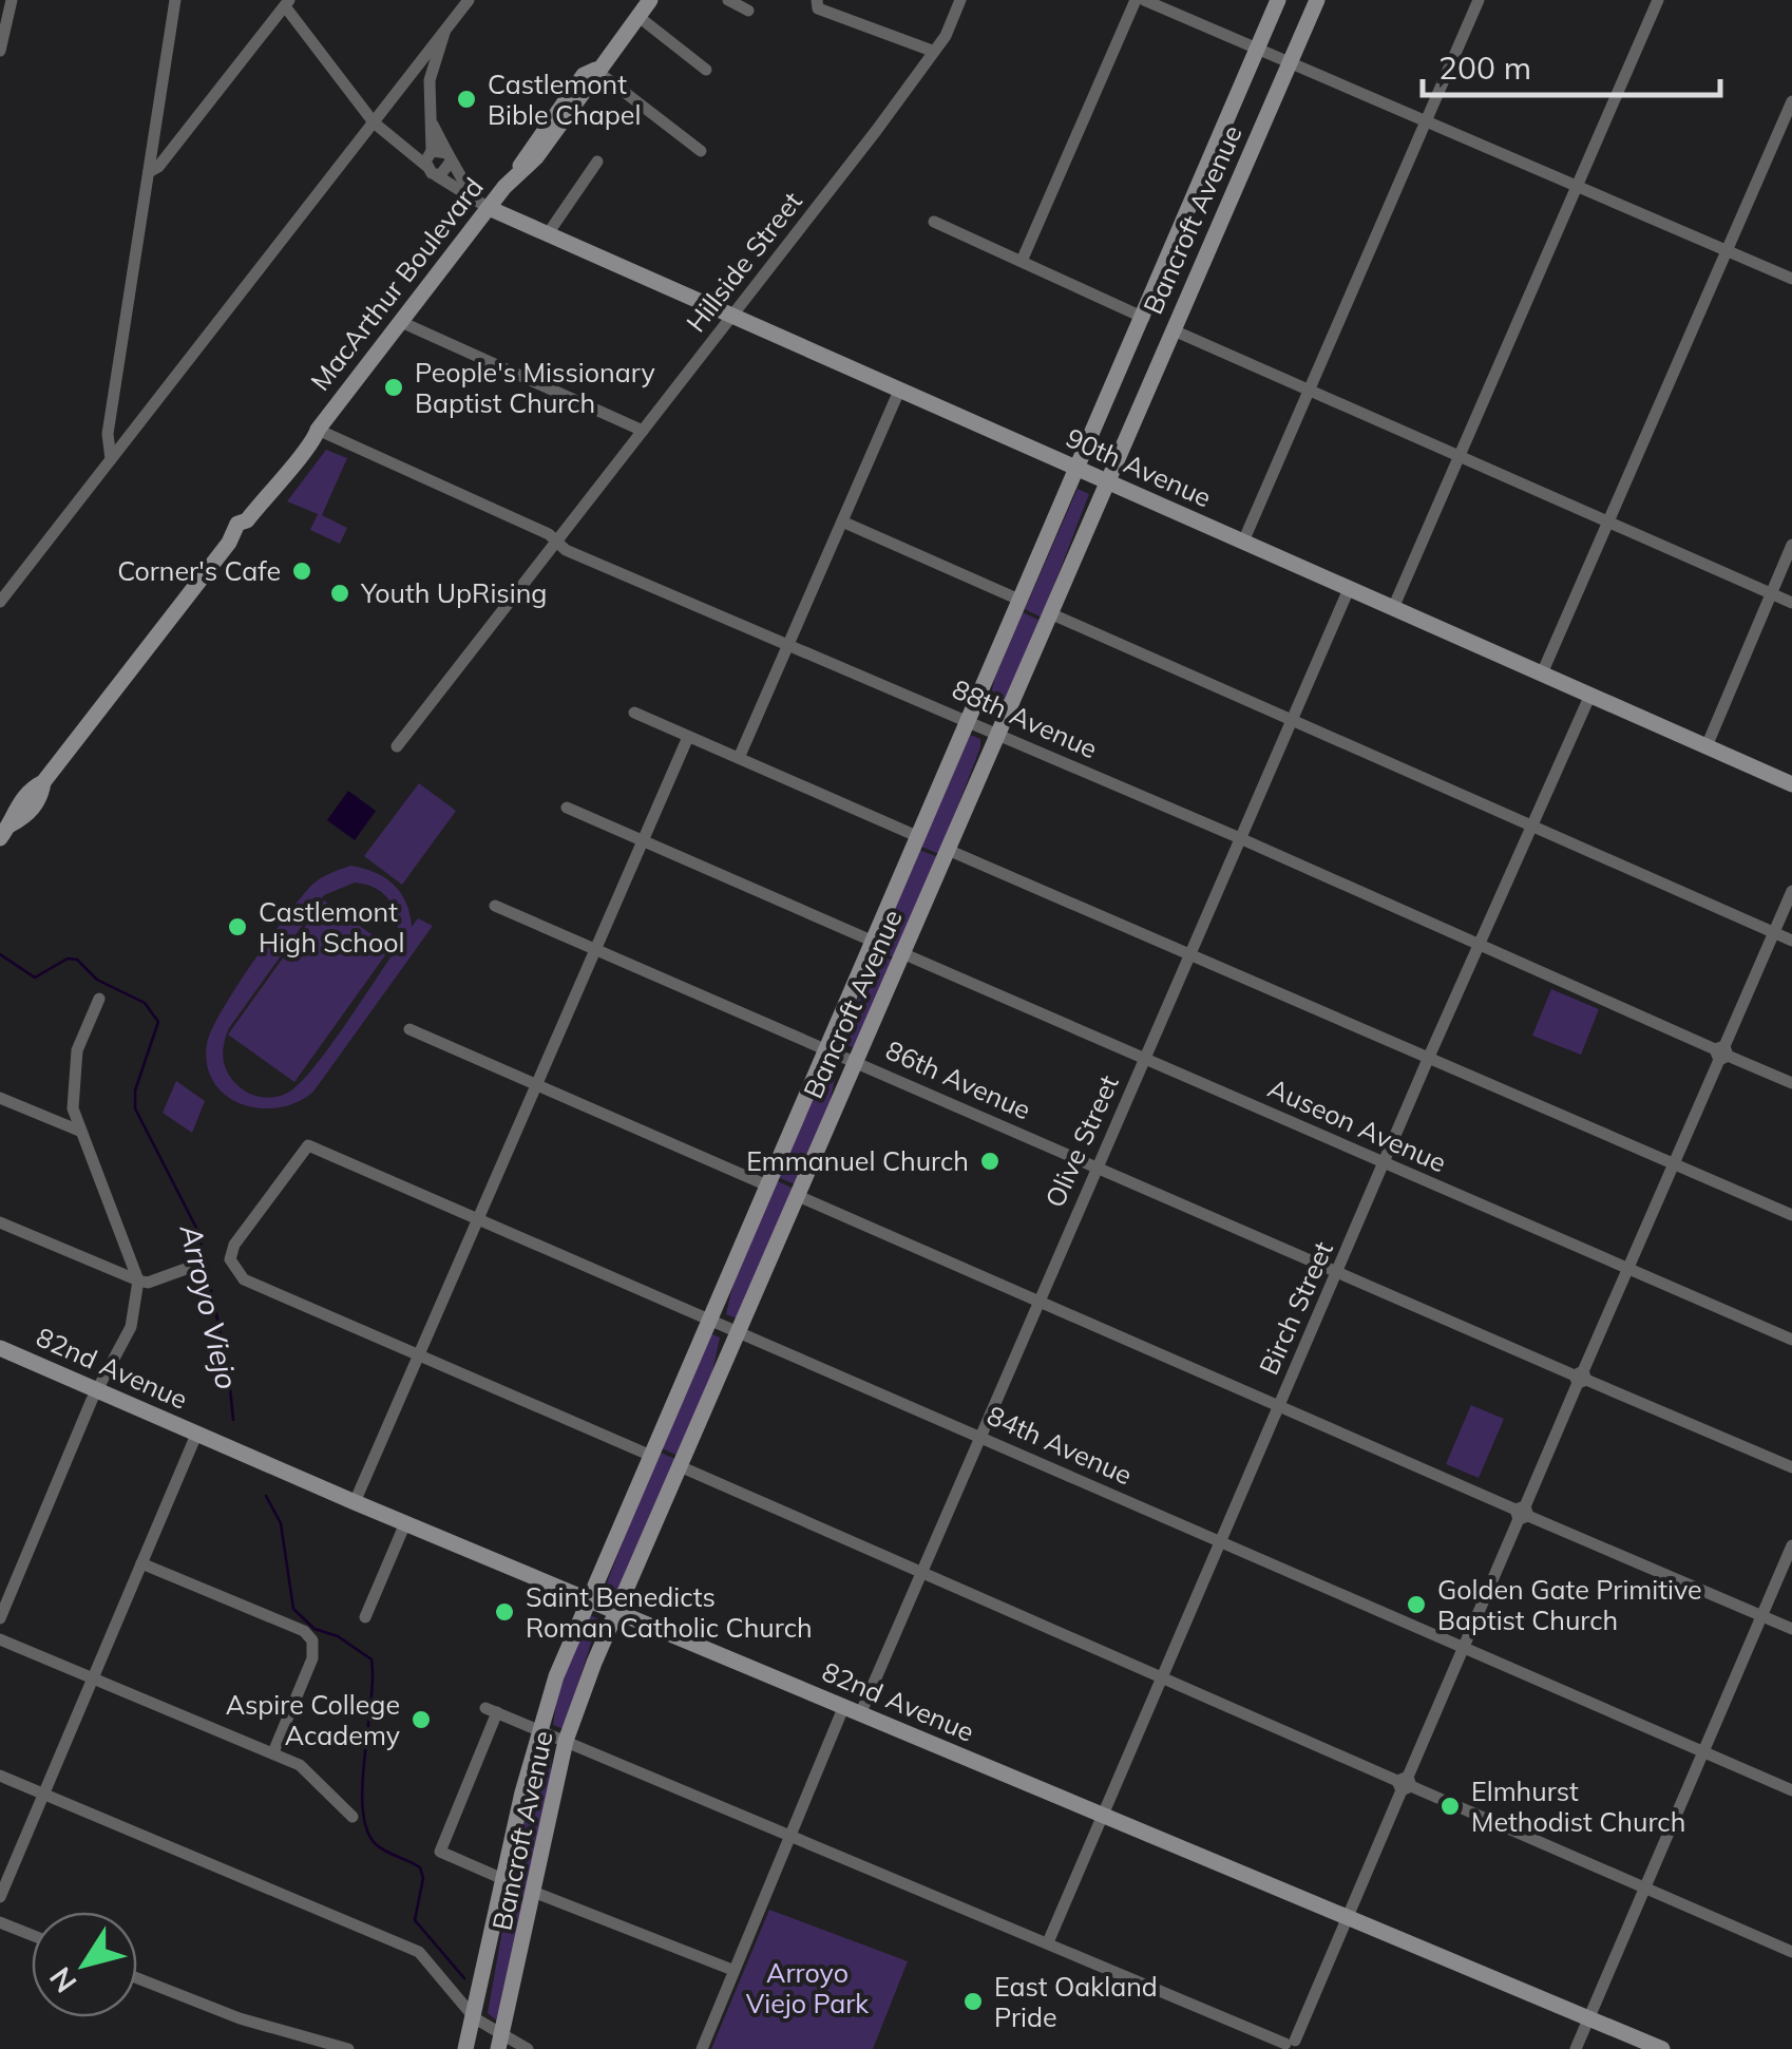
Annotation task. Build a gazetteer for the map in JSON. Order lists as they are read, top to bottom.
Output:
{
  "streets": {
    "main road": [
      "Bancroft Avenue",
      "MacArthur Boulevard",
      "90th Avenue",
      "82nd Avenue"
    ],
    "street": [
      "Hillside Street",
      "88th Avenue",
      "86th Avenue",
      "Auseon Avenue",
      "Olive Street",
      "Birch Street",
      "84th Avenue"
    ]
  },
  "crossings": [
    ["Bancroft Avenue", "90th Avenue"],
    ["Bancroft Avenue", "88th Avenue"],
    ["Bancroft Avenue", "86th Avenue"],
    ["Bancroft Avenue", "Auseon Avenue"],
    ["Bancroft Avenue", "82nd Avenue"],
    ["Bancroft Avenue", "84th Avenue"],
    ["Hillside Street", "90th Avenue"],
    ["Hillside Street", "88th Avenue"],
    ["MacArthur Boulevard", "90th Avenue"],
    ["MacArthur Boulevard", "88th Avenue"],
    ["90th Avenue", "Olive Street"],
    ["90th Avenue", "Birch Street"],
    ["88th Avenue", "Olive Street"],
    ["88th Avenue", "Birch Street"],
    ["86th Avenue", "Olive Street"],
    ["86th Avenue", "Birch Street"],
    ["Auseon Avenue", "Olive Street"],
    ["Auseon Avenue", "Birch Street"],
    ["Olive Street", "82nd Avenue"],
    ["Olive Street", "84th Avenue"],
    ["Birch Street", "82nd Avenue"],
    ["Birch Street", "84th Avenue"]
  ],
  "water": ["Arroyo Viejo"],
  "parks": ["Arroyo Viejo Park"],
  "places": [
    "Castlemont Bible Chapel",
    "People's Missionary Baptist Church",
    "Corner's Cafe",
    "Youth UpRising",
    "Castlemont High School",
    "Emmanuel Church",
    "Golden Gate Primitive Baptist Church",
    "Saint Benedicts Roman Catholic Church",
    "Aspire College Academy",
    "Elmhurst Methodist Church",
    "East Oakland Pride"
  ],
  "scale_bar": "200 m",
  "north": "bottom left"
}
